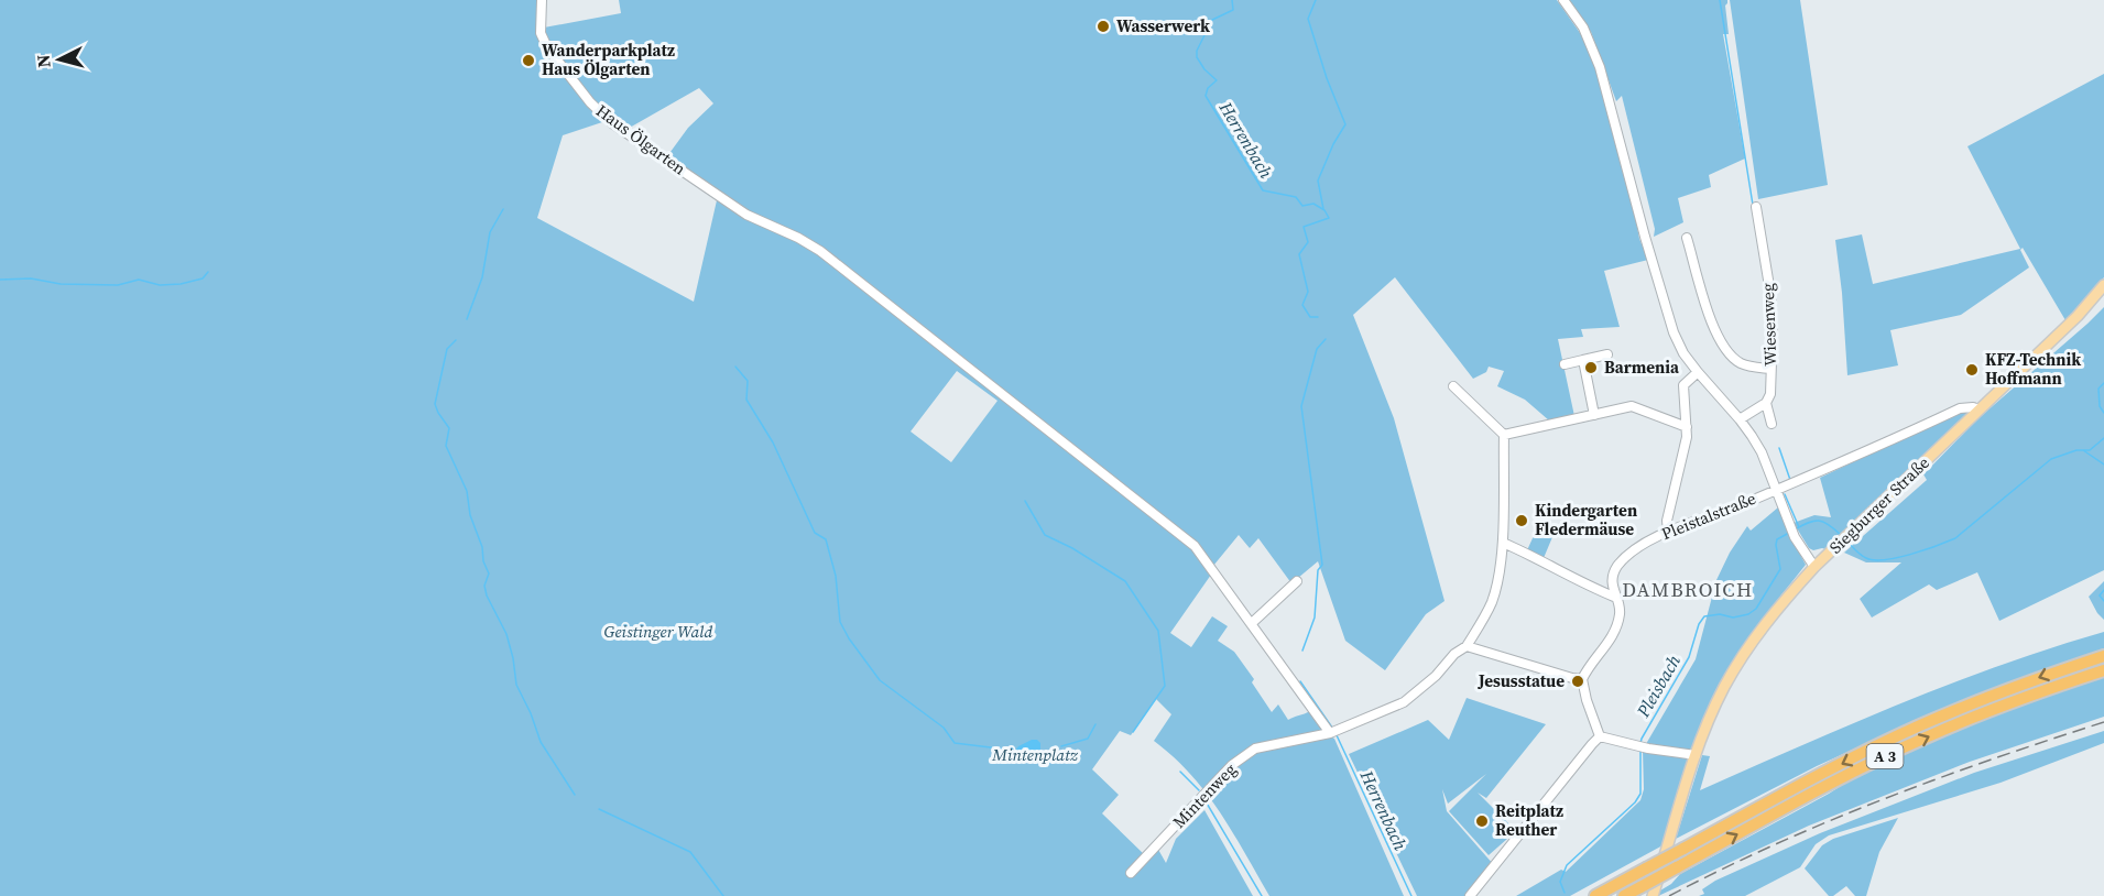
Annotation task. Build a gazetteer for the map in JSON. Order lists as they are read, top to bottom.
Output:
{
  "streets": {
    "highway": ["A 3"],
    "main road": ["Siegburger Straße"],
    "street": [
      "Haus Ölgarten",
      "Wiesenweg",
      "Pleistalstraße",
      "Mintenweg"
    ]
  },
  "crossings": [
    ["Haus Ölgarten", "Mintenweg"],
    ["Siegburger Straße", "Pleistalstraße"]
  ],
  "districts": ["DAMBROICH"],
  "water": ["Herrenbach", "Pleisbach"],
  "parks": ["Geistinger Wald", "Mintenplatz"],
  "places": [
    "Wasserwerk",
    "Wanderparkplatz Haus Ölgarten",
    "Barmenia",
    "KFZ-Technik Hoffmann",
    "Kindergarten Fledermäuse",
    "Jesusstatue",
    "Reitplatz Reuther"
  ],
  "north": "left"
}
